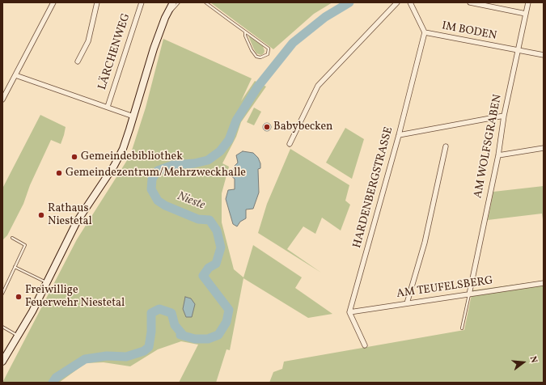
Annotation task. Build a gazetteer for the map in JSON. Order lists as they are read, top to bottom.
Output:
{
  "streets": {
    "street": [
      "IM BODEN",
      "LÄRCHENWEG",
      "AM WOLFSGRABEN",
      "HARDENBERGSTRASSE",
      "AM TEUFELSBERG"
    ]
  },
  "crossings": [
    ["IM BODEN", "AM WOLFSGRABEN"],
    ["IM BODEN", "HARDENBERGSTRASSE"],
    ["AM WOLFSGRABEN", "AM TEUFELSBERG"],
    ["HARDENBERGSTRASSE", "AM TEUFELSBERG"]
  ],
  "water": ["Nieste"],
  "places": [
    "Babybecken",
    "Gemeindebibliothek",
    "Gemeindezentrum/Mehrzweckhalle",
    "Rathaus Niestetal",
    "Freiwillige Feuerwehr Niestetal"
  ],
  "north": "right"
}
